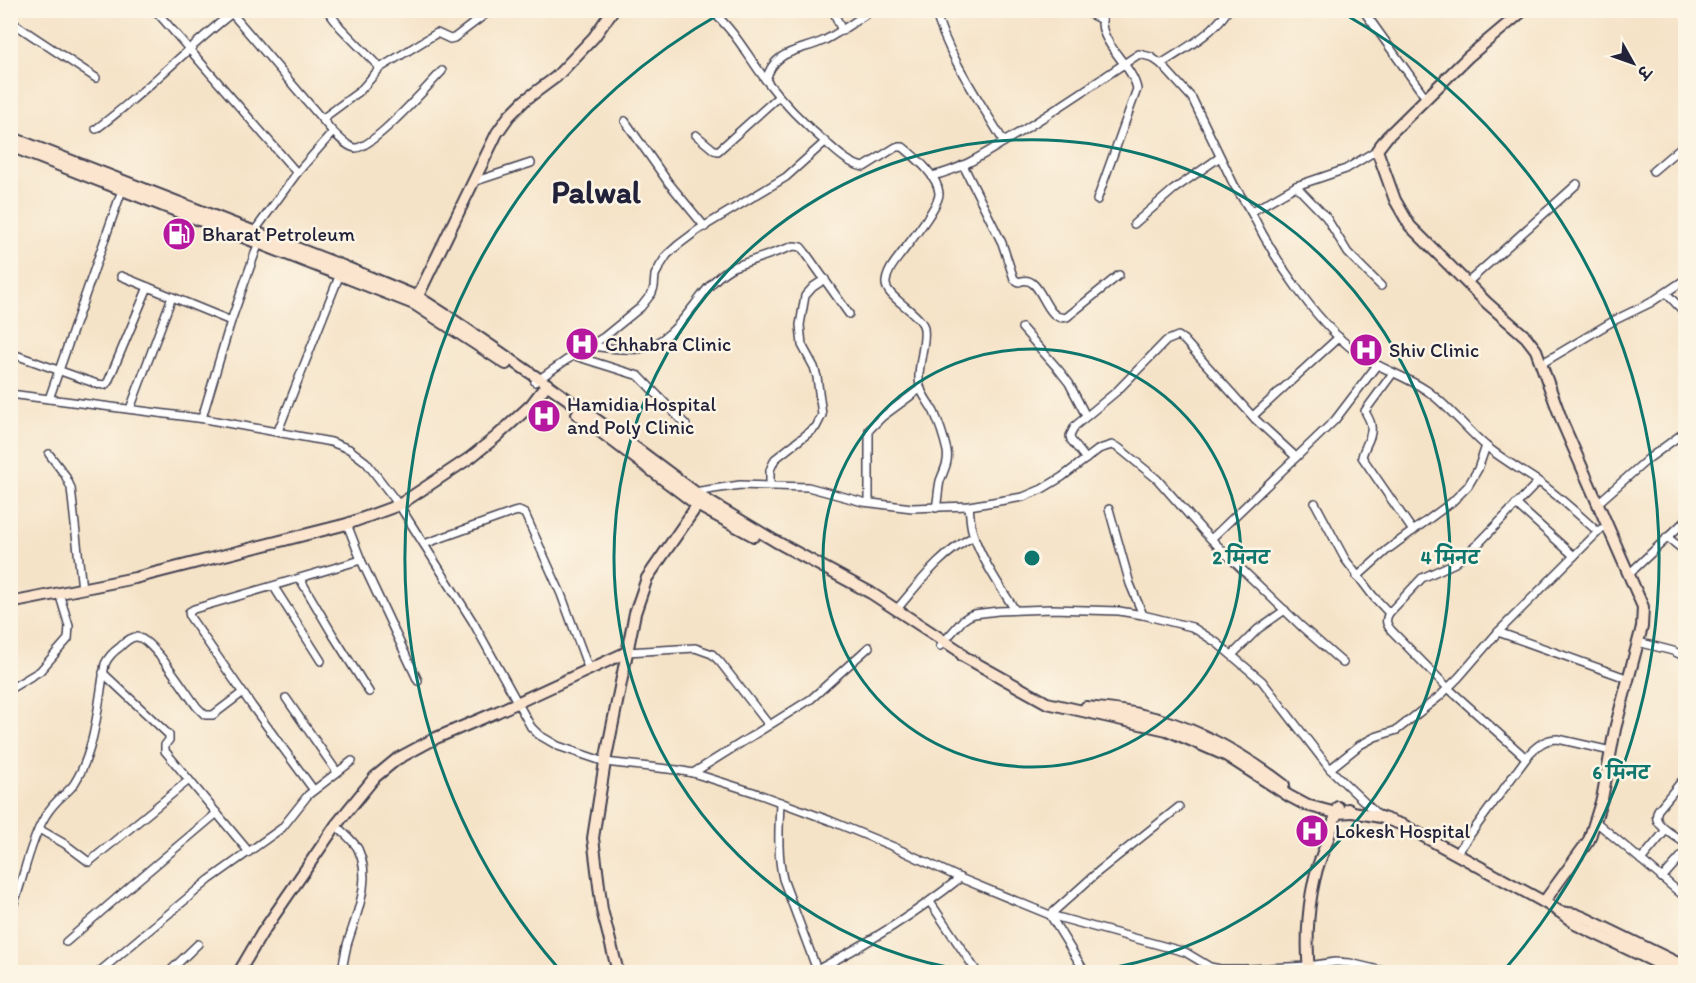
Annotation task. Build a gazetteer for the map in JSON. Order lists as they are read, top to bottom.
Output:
{
  "districts": ["Palwal"],
  "places": {
    "fuel station": ["Bharat Petroleum"],
    "hospital": [
      "Chhabra Clinic",
      "Shiv Clinic",
      "Hamidia Hospital and Poly Clinic",
      "Lokesh Hospital"
    ]
  },
  "north": "bottom right",
  "rings": ["2 मिनट", "4 मिनट", "6 मिनट"]
}
